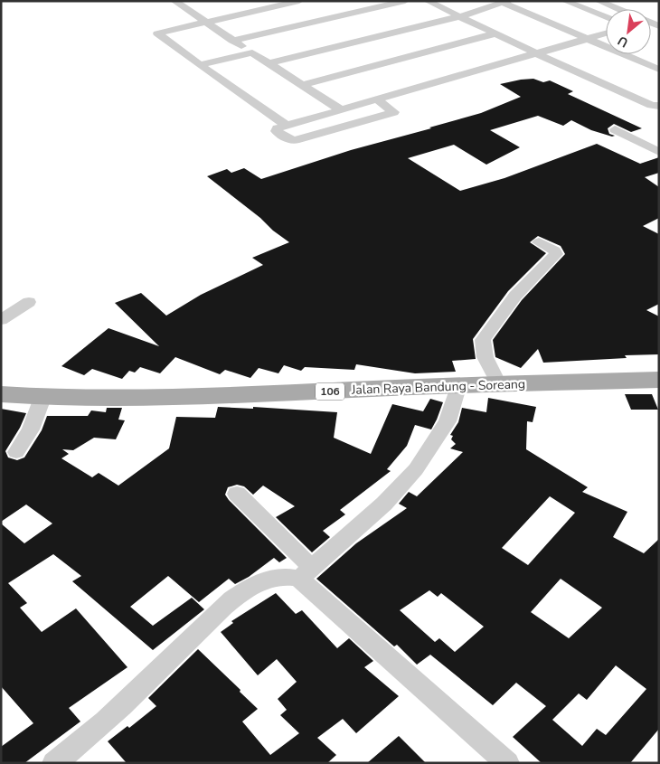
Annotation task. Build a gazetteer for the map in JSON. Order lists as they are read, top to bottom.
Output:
{
  "streets": {
    "main road": ["Jalan Raya Bandung - Soreang", "106"]
  },
  "north": "bottom left"
}
